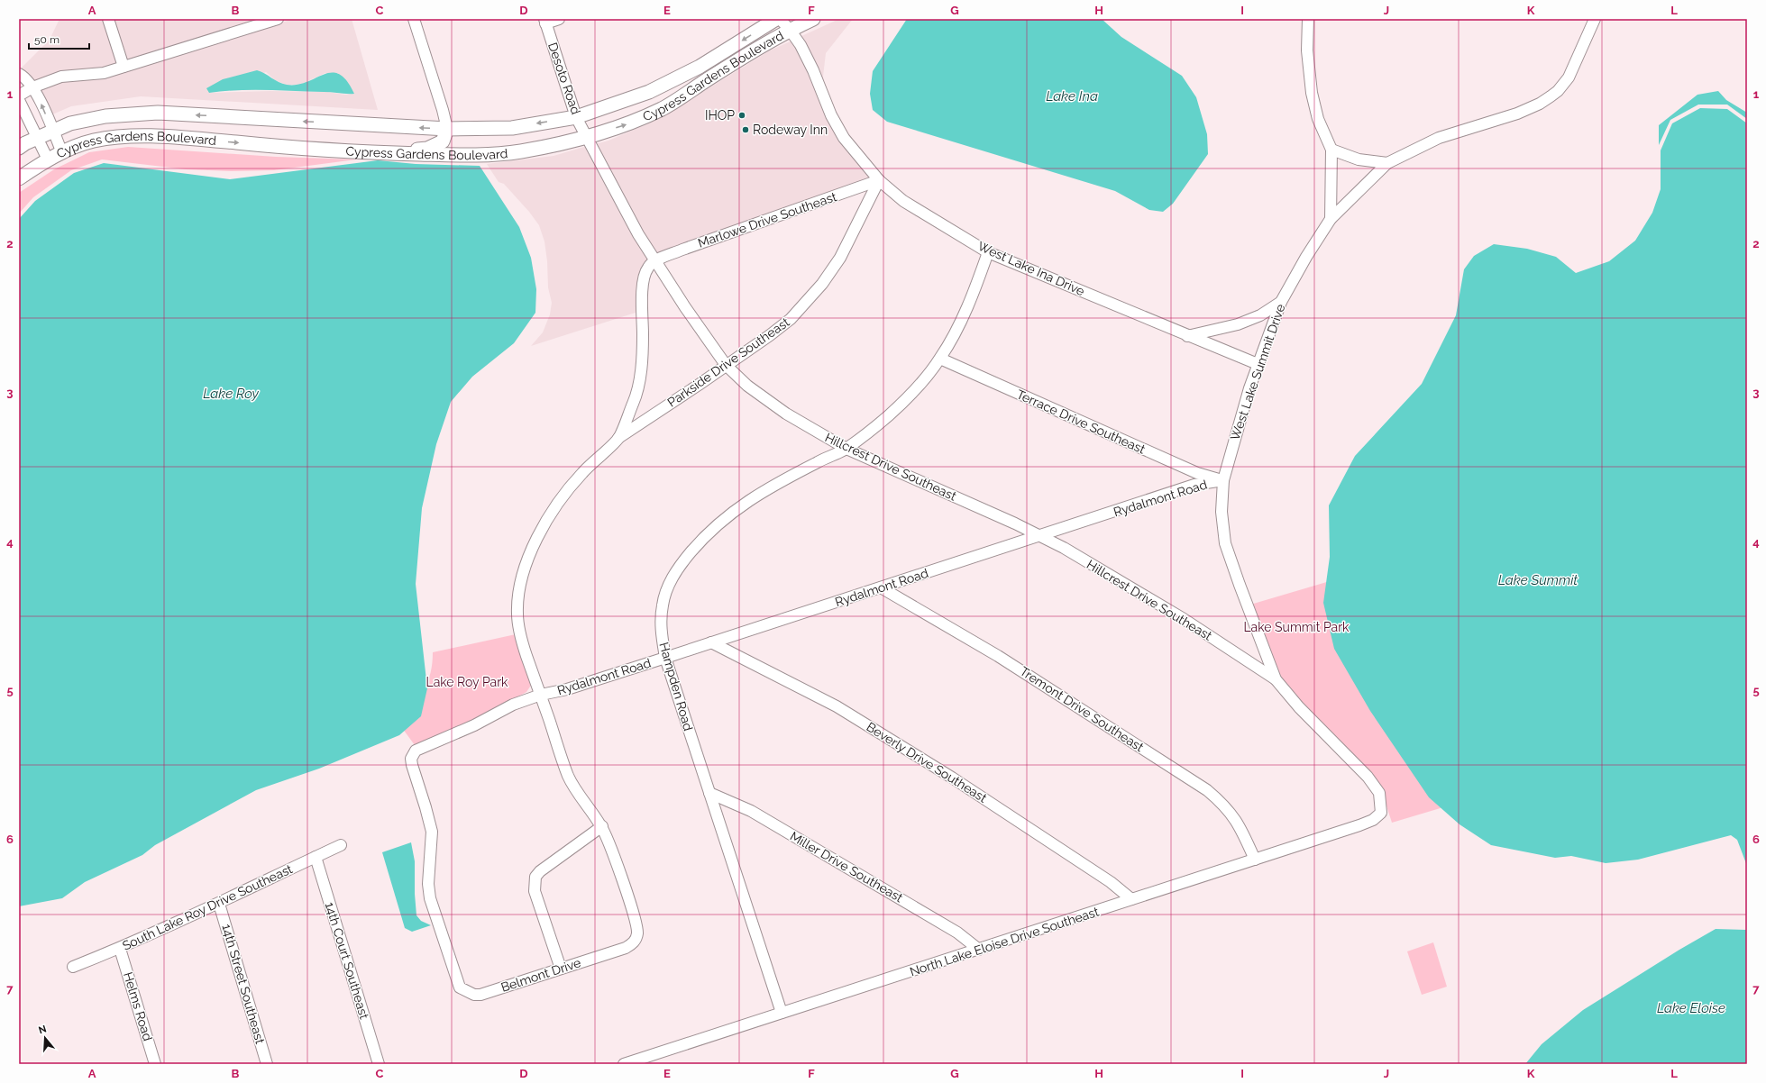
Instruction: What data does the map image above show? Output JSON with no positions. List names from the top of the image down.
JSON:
{
  "streets": {
    "main road": ["Cypress Gardens Boulevard"],
    "street": [
      "Desoto Road",
      "Marlowe Drive Southeast",
      "West Lake Ina Drive",
      "Parkside Drive Southeast",
      "West Lake Summit Drive",
      "Terrace Drive Southeast",
      "Hillcrest Drive Southeast",
      "Rydalmont Road",
      "Hampden Road",
      "Tremont Drive Southeast",
      "Beverly Drive Southeast",
      "Miller Drive Southeast",
      "South Lake Roy Drive Southeast",
      "North Lake Eloise Drive Southeast",
      "14th Court Southeast",
      "Belmont Drive",
      "14th Street Southeast",
      "Helms Road"
    ]
  },
  "crossings": [
    ["Cypress Gardens Boulevard", "Desoto Road"],
    ["Cypress Gardens Boulevard", "West Lake Ina Drive"],
    ["Cypress Gardens Boulevard", "Hillcrest Drive Southeast"],
    ["Desoto Road", "Hillcrest Drive Southeast"],
    ["Marlowe Drive Southeast", "West Lake Ina Drive"],
    ["Marlowe Drive Southeast", "Parkside Drive Southeast"],
    ["Marlowe Drive Southeast", "Hillcrest Drive Southeast"],
    ["West Lake Ina Drive", "Parkside Drive Southeast"],
    ["West Lake Ina Drive", "West Lake Summit Drive"],
    ["West Lake Ina Drive", "Hampden Road"],
    ["Parkside Drive Southeast", "Hillcrest Drive Southeast"],
    ["Parkside Drive Southeast", "Belmont Drive"],
    ["West Lake Summit Drive", "Terrace Drive Southeast"],
    ["West Lake Summit Drive", "Hillcrest Drive Southeast"],
    ["West Lake Summit Drive", "Rydalmont Road"],
    ["West Lake Summit Drive", "North Lake Eloise Drive Southeast"],
    ["Terrace Drive Southeast", "Rydalmont Road"],
    ["Terrace Drive Southeast", "Hampden Road"],
    ["Hillcrest Drive Southeast", "Rydalmont Road"],
    ["Hillcrest Drive Southeast", "Hampden Road"],
    ["Rydalmont Road", "Hampden Road"],
    ["Rydalmont Road", "Tremont Drive Southeast"],
    ["Rydalmont Road", "Beverly Drive Southeast"],
    ["Rydalmont Road", "Belmont Drive"],
    ["Hampden Road", "Miller Drive Southeast"],
    ["Hampden Road", "North Lake Eloise Drive Southeast"],
    ["Tremont Drive Southeast", "North Lake Eloise Drive Southeast"],
    ["Beverly Drive Southeast", "North Lake Eloise Drive Southeast"],
    ["Miller Drive Southeast", "North Lake Eloise Drive Southeast"],
    ["South Lake Roy Drive Southeast", "14th Court Southeast"],
    ["South Lake Roy Drive Southeast", "14th Street Southeast"],
    ["South Lake Roy Drive Southeast", "Helms Road"]
  ],
  "water": [
    "Lake Ina",
    "Lake Roy",
    "Lake Summit",
    "Lake Eloise"
  ],
  "parks": ["Lake Summit Park", "Lake Roy Park"],
  "places": ["IHOP", "Rodeway Inn"],
  "scale_bar": "50 m",
  "north": "top",
  "grid": {
    "columns": [
      "A",
      "B",
      "C",
      "D",
      "E",
      "F",
      "G",
      "H",
      "I",
      "J",
      "K",
      "L"
    ],
    "rows": [
      "1",
      "2",
      "3",
      "4",
      "5",
      "6",
      "7"
    ]
  }
}
